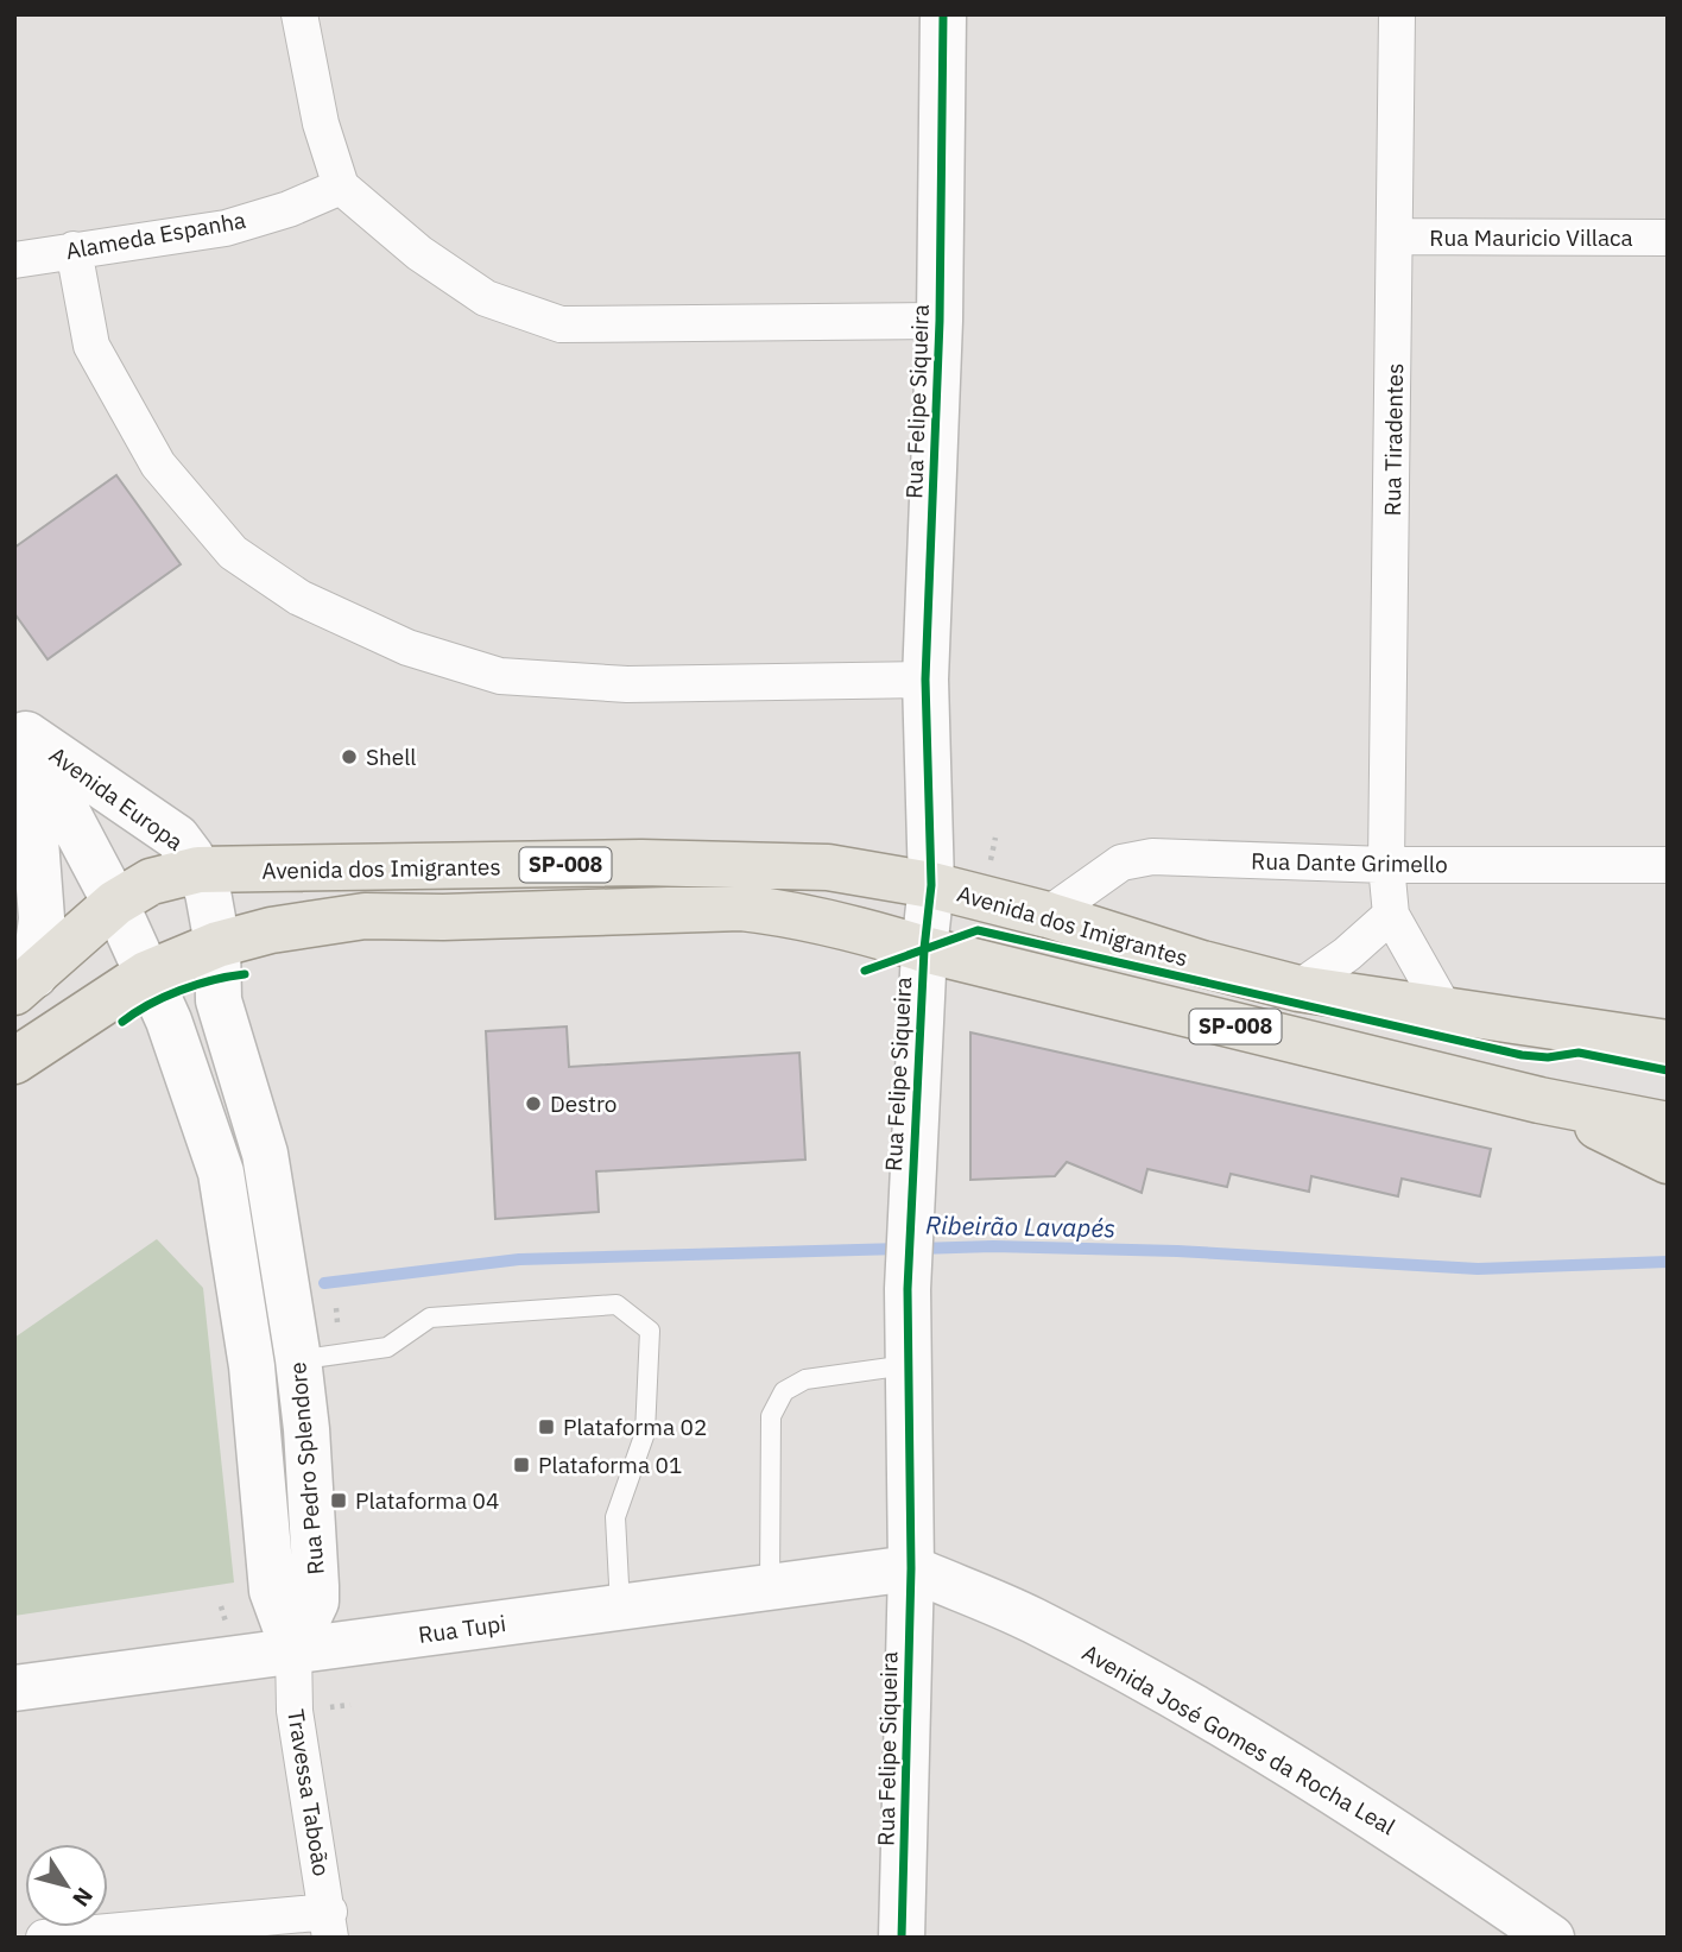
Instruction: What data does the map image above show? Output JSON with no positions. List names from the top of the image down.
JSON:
{
  "streets": {
    "main road": ["SP-008", "Avenida dos Imigrantes"],
    "street": [
      "Alameda Espanha",
      "Rua Mauricio Villaca",
      "Rua Felipe Siqueira",
      "Rua Tiradentes",
      "Avenida Europa",
      "Rua Dante Grimello",
      "Rua Pedro Splendore",
      "Rua Tupi",
      "Avenida José Gomes da Rocha Leal",
      "Travessa Taboão"
    ]
  },
  "crossings": [
    ["Rua Mauricio Villaca", "Rua Tiradentes"],
    ["Rua Felipe Siqueira", "Avenida dos Imigrantes"],
    ["Rua Felipe Siqueira", "Rua Tupi"],
    ["Rua Felipe Siqueira", "Avenida José Gomes da Rocha Leal"],
    ["Rua Tiradentes", "Rua Dante Grimello"],
    ["Avenida Europa", "Avenida dos Imigrantes"],
    ["Avenida Europa", "Rua Pedro Splendore"],
    ["Rua Dante Grimello", "Avenida dos Imigrantes"],
    ["SP-008", "Avenida dos Imigrantes"],
    ["Avenida dos Imigrantes", "Rua Pedro Splendore"],
    ["Rua Pedro Splendore", "Rua Tupi"],
    ["Rua Pedro Splendore", "Travessa Taboão"],
    ["Rua Tupi", "Avenida José Gomes da Rocha Leal"],
    ["Rua Tupi", "Travessa Taboão"]
  ],
  "water": ["Ribeirão Lavapés"],
  "places": {
    "other": ["Shell", "Destro"],
    "transit": ["Plataforma 02", "Plataforma 01", "Plataforma 04"]
  },
  "north": "bottom right"
}
